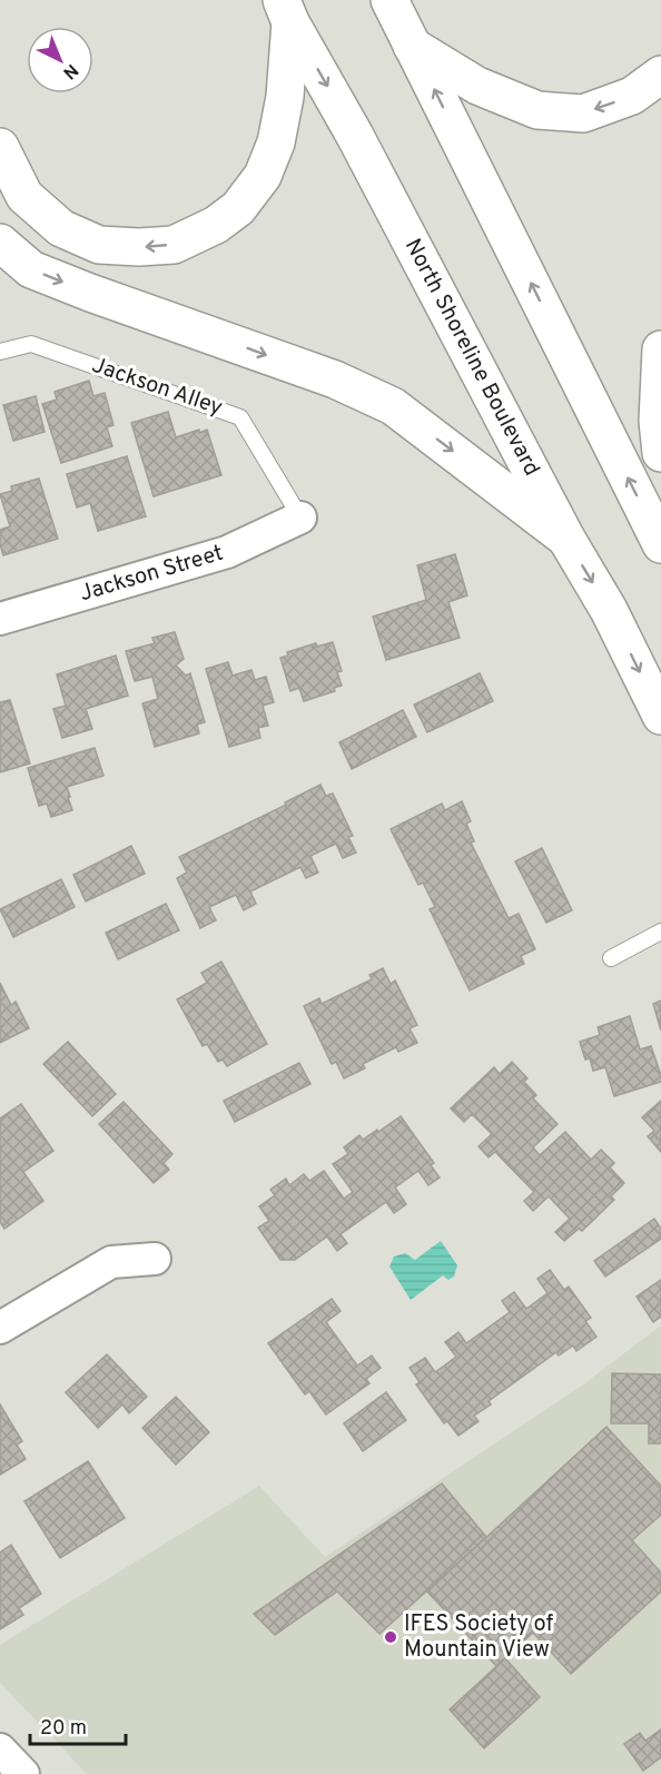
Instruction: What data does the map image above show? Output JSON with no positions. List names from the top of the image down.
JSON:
{
  "streets": {
    "main road": ["North Shoreline Boulevard"],
    "street": ["Jackson Street"],
    "lane": ["Jackson Alley"]
  },
  "crossings": [
    ["Jackson Alley", "Jackson Street"]
  ],
  "places": ["IFES Society of Mountain View"],
  "scale_bar": "20 m",
  "north": "bottom right"
}
